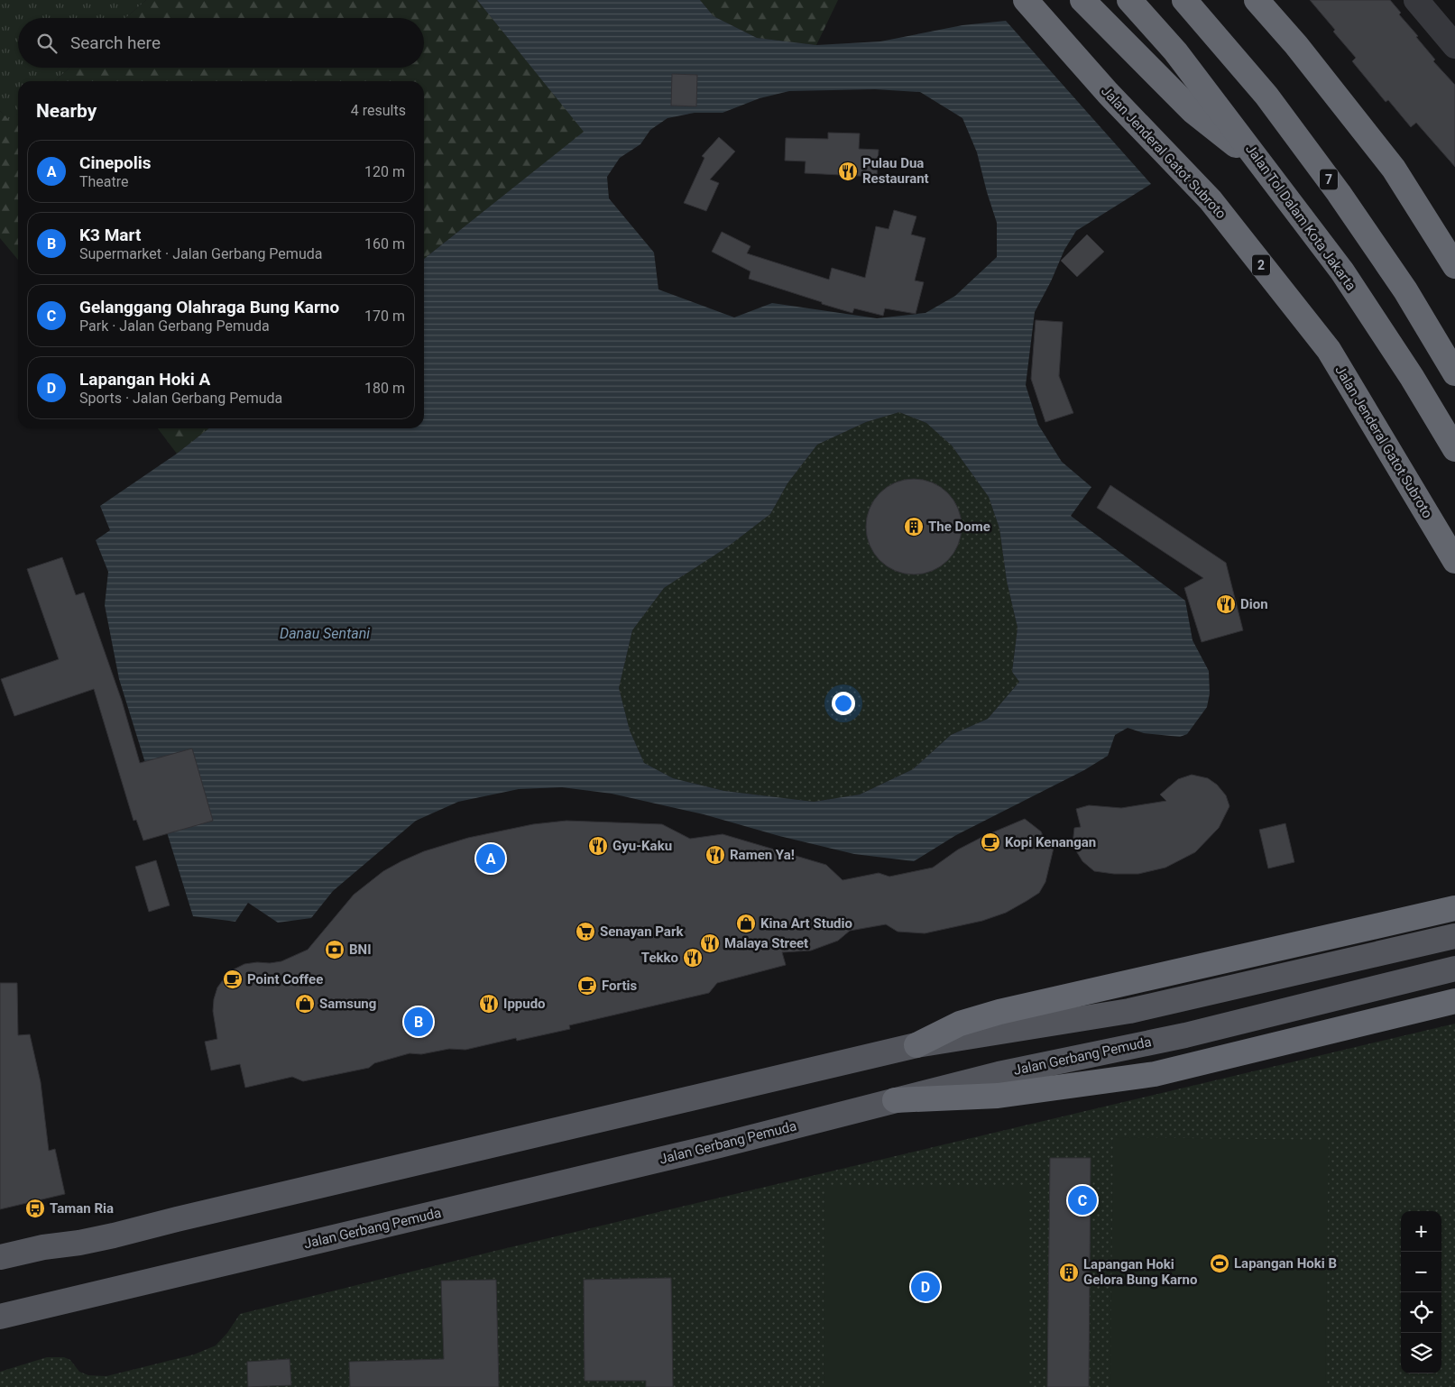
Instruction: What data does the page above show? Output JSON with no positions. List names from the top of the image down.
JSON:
{
  "streets": {
    "highway": [
      "Jalan Jenderal Gatot Subroto",
      "7",
      "Jalan Tol Dalam Kota Jakarta",
      "2"
    ],
    "main road": ["Jalan Gerbang Pemuda"]
  },
  "water": ["Danau Sentani"],
  "places": {
    "restaurant": [
      "Pulau Dua Restaurant",
      "Dion",
      "Gyu-Kaku",
      "Ramen Ya!",
      "Malaya Street",
      "Tekko",
      "Ippudo"
    ],
    "building": ["The Dome", "Lapangan Hoki Gelora Bung Karno"],
    "cafe": ["Kopi Kenangan", "Point Coffee", "Fortis"],
    "shop": ["Kina Art Studio", "Samsung"],
    "supermarket": ["Senayan Park"],
    "bank": ["BNI"],
    "bus stop": ["Taman Ria"],
    "sports": ["Lapangan Hoki B"]
  },
  "page": {
    "search": "Search here",
    "heading": ["Nearby", "4 results"],
    "list": [
      {
        "mark": "A",
        "name": "Cinepolis",
        "note": "Theatre",
        "value": "120 m"
      },
      {
        "mark": "B",
        "name": "K3 Mart",
        "note": "Supermarket · Jalan Gerbang Pemuda",
        "value": "160 m"
      },
      {
        "mark": "C",
        "name": "Gelanggang Olahraga Bung Karno",
        "note": "Park · Jalan Gerbang Pemuda",
        "value": "170 m"
      },
      {
        "mark": "D",
        "name": "Lapangan Hoki A",
        "note": "Sports · Jalan Gerbang Pemuda",
        "value": "180 m"
      }
    ],
    "pins": [
      "A",
      "B",
      "C",
      "D"
    ],
    "map_buttons": ["+", "−"]
  }
}
